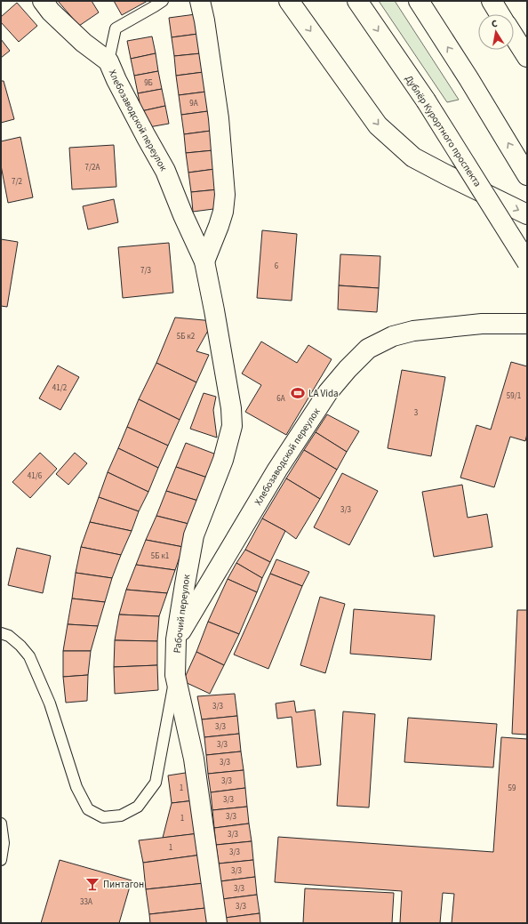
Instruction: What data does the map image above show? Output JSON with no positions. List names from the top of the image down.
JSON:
{
  "streets": {
    "street": ["Хлебозаводской переулок", "Дублёр Курортного проспекта", "Рабочий переулок"]
  },
  "crossings": [
    ["Хлебозаводской переулок", "Рабочий переулок"]
  ],
  "places": {
    "sports": ["LA Vida"],
    "bar": ["Пинтагон"]
  },
  "house_numbers": [
    "9Б",
    "9А",
    "7/2А",
    "7/2",
    "6",
    "7/3",
    "5Б к2",
    "41/2",
    "59/1",
    "6А",
    "3",
    "41/6",
    "3/3",
    "5Б к1",
    "3/3",
    "3/3",
    "3/3",
    "3/3",
    "3/3",
    "1",
    "59",
    "3/3",
    "3/3",
    "1",
    "3/3",
    "1",
    "3/3",
    "3/3",
    "3/3",
    "33А",
    "3/3"
  ],
  "north": "top"
}
